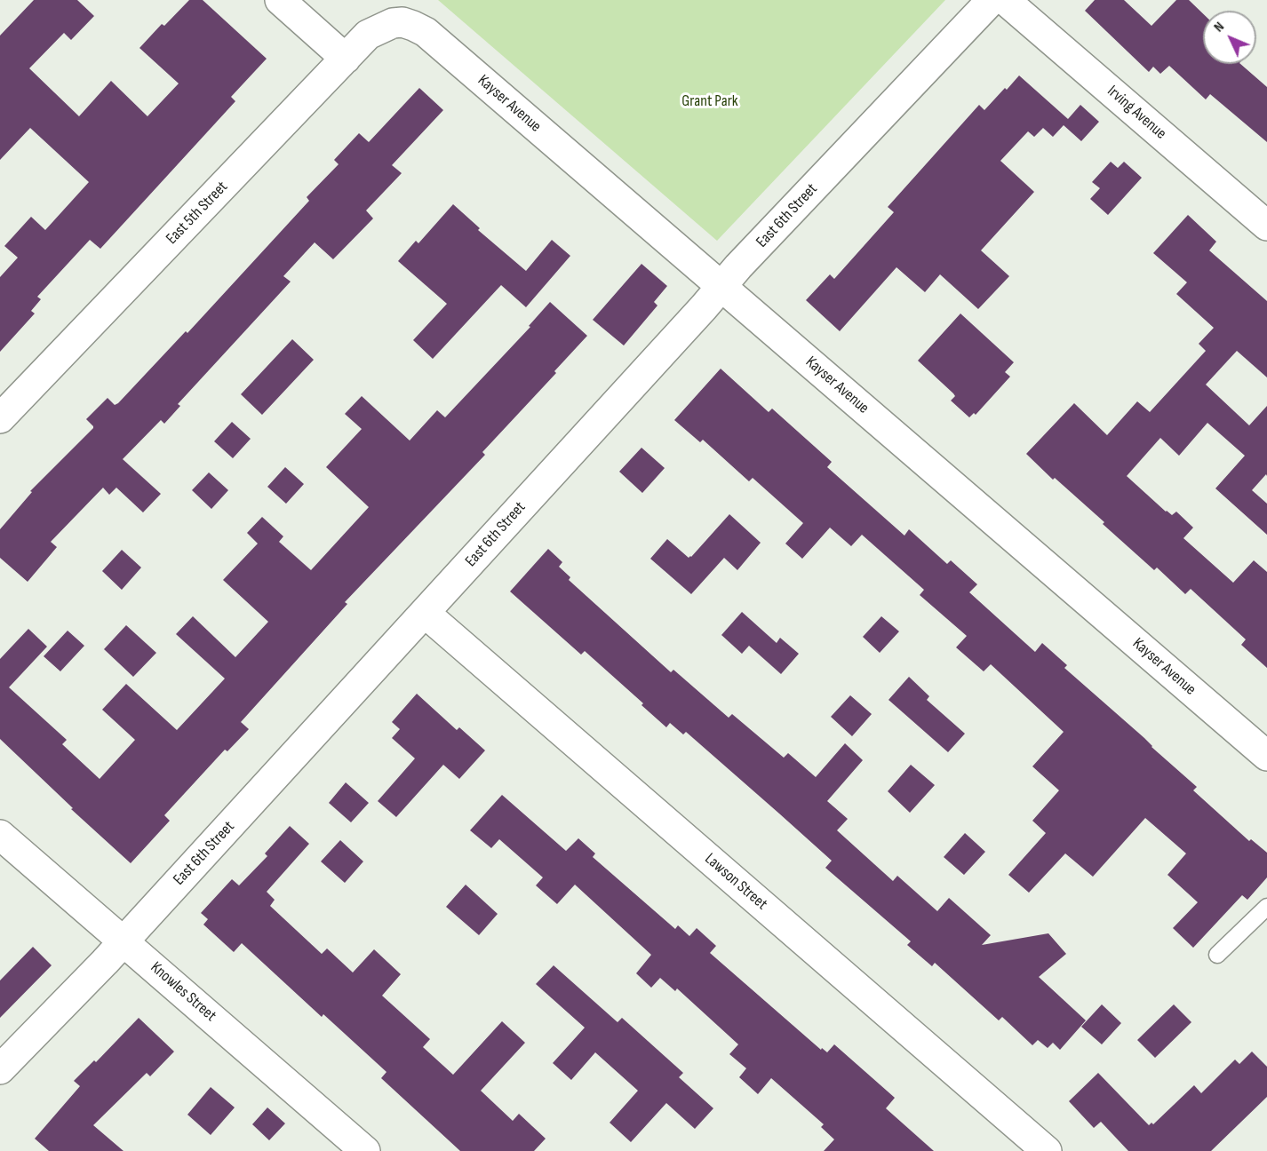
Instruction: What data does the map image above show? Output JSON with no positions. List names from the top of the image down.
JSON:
{
  "streets": {
    "street": [
      "Kayser Avenue",
      "Irving Avenue",
      "East 5th Street",
      "East 6th Street",
      "Lawson Street",
      "Knowles Street"
    ]
  },
  "crossings": [
    ["Kayser Avenue", "East 5th Street"],
    ["Kayser Avenue", "East 6th Street"],
    ["East 6th Street", "Lawson Street"],
    ["East 6th Street", "Knowles Street"]
  ],
  "parks": ["Grant Park"],
  "north": "top left"
}
